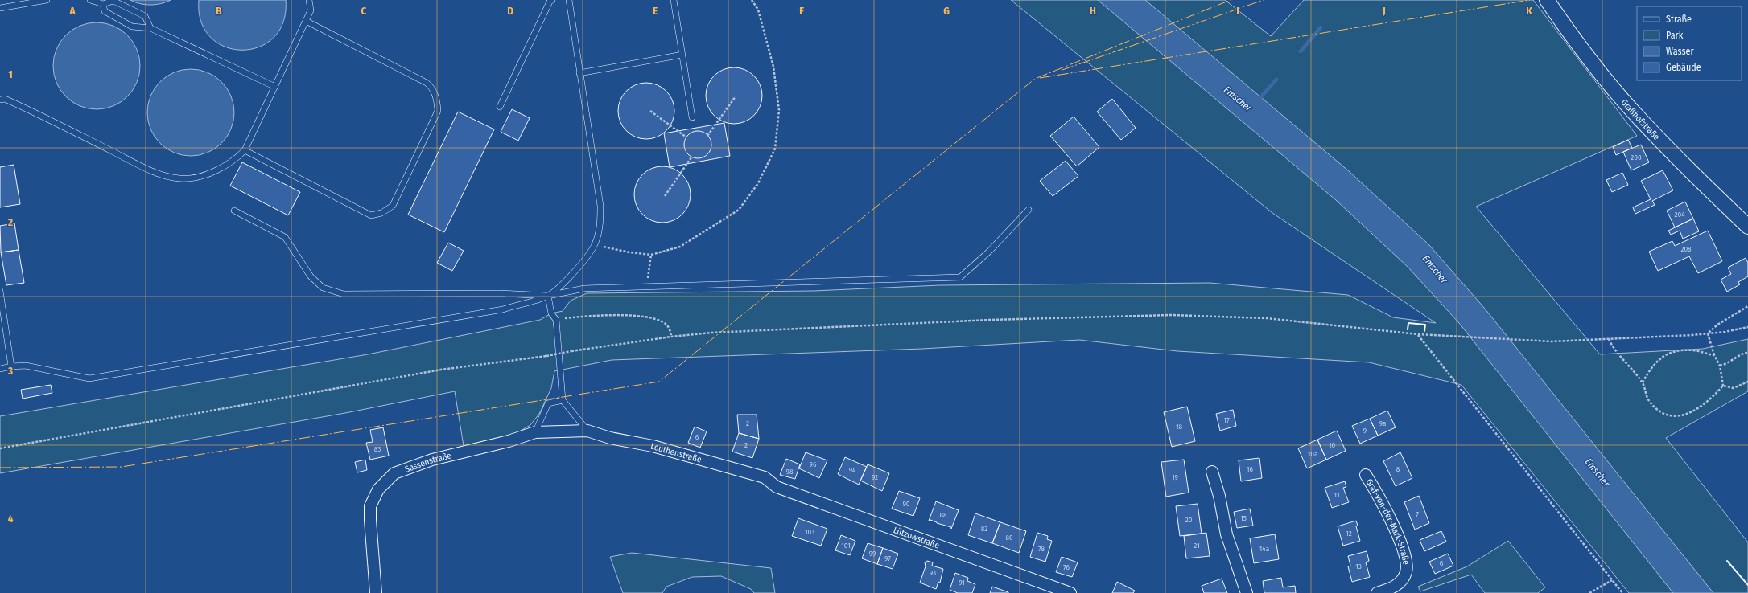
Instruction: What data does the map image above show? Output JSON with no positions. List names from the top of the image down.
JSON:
{
  "streets": {
    "street": [
      "Graßhofstraße",
      "Leuthenstraße",
      "Sassenstraße",
      "Graf-von-der-Mark-Straße",
      "Lützowstraße"
    ]
  },
  "crossings": [
    ["Leuthenstraße", "Sassenstraße"],
    ["Leuthenstraße", "Lützowstraße"]
  ],
  "water": ["Emscher"],
  "house_numbers": [
    "200",
    "204",
    "208",
    "17",
    "2",
    "9a",
    "18",
    "9",
    "6",
    "2",
    "10",
    "83",
    "10a",
    "96",
    "16",
    "8",
    "94",
    "98",
    "92",
    "19",
    "11",
    "90",
    "7",
    "88",
    "15",
    "20",
    "82",
    "103",
    "12",
    "80",
    "101",
    "21",
    "78",
    "14a",
    "99",
    "97",
    "6",
    "13",
    "76",
    "93",
    "91"
  ],
  "legend": [
    "Straße",
    "Park",
    "Wasser",
    "Gebäude"
  ],
  "grid": {
    "columns": [
      "A",
      "B",
      "C",
      "D",
      "E",
      "F",
      "G",
      "H",
      "I",
      "J",
      "K"
    ],
    "rows": [
      "1",
      "2",
      "3",
      "4"
    ]
  }
}
